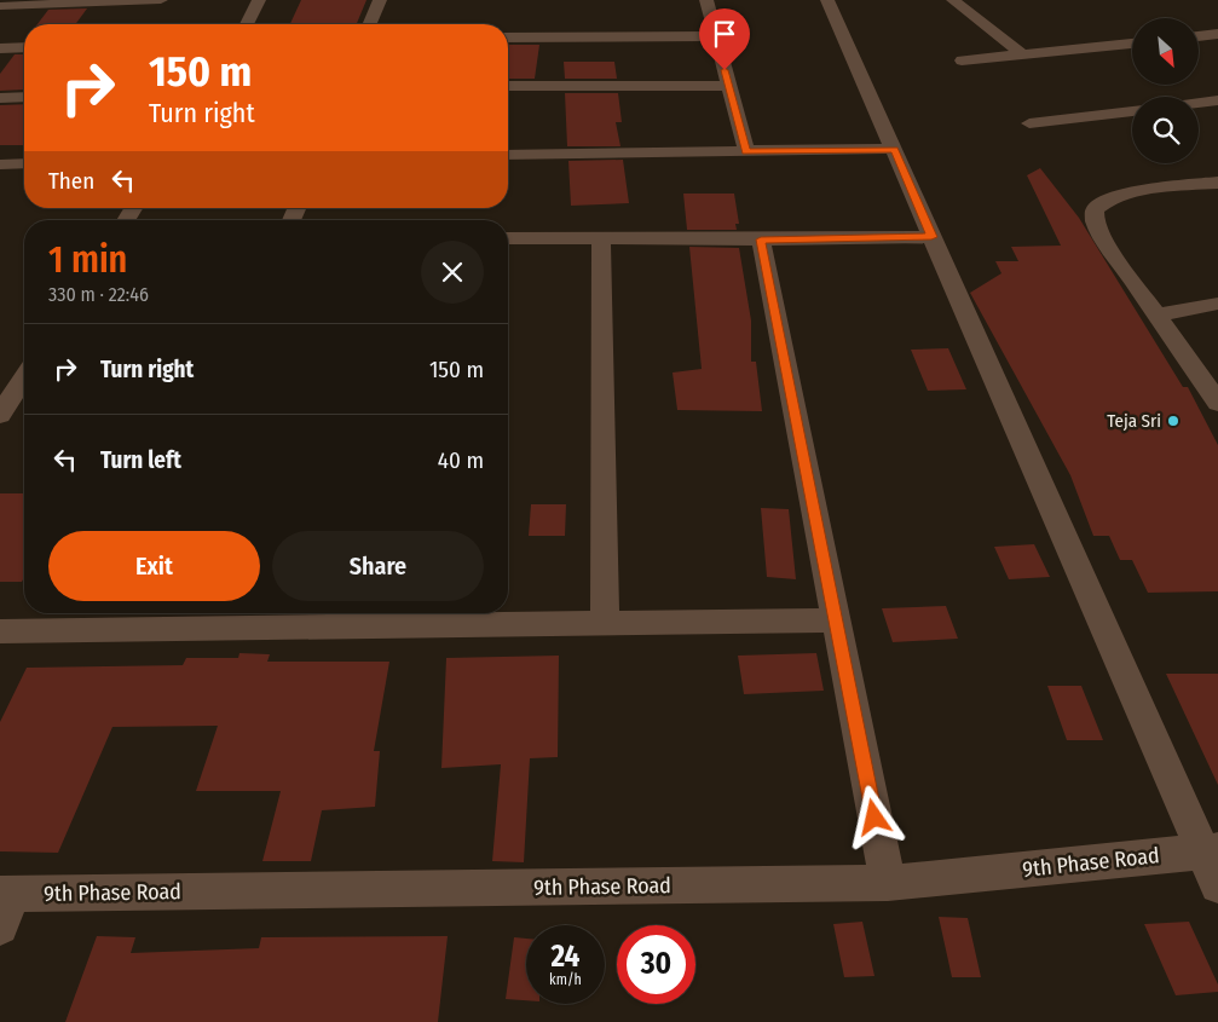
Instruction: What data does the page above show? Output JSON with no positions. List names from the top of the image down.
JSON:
{
  "streets": {
    "street": ["9th Phase Road"]
  },
  "places": ["Teja Sri"],
  "north": "bottom right",
  "page": {
    "turn": ["150 m", "Turn right"],
    "then": "Then",
    "heading": ["1 min", "330 m · 22:46"],
    "list": [
      {
        "name": "Turn right",
        "value": "150 m"
      },
      {
        "name": "Turn left",
        "value": "40 m"
      }
    ],
    "buttons": ["Exit", "Share"],
    "speed": "24 km/h",
    "limit": "30"
  }
}
